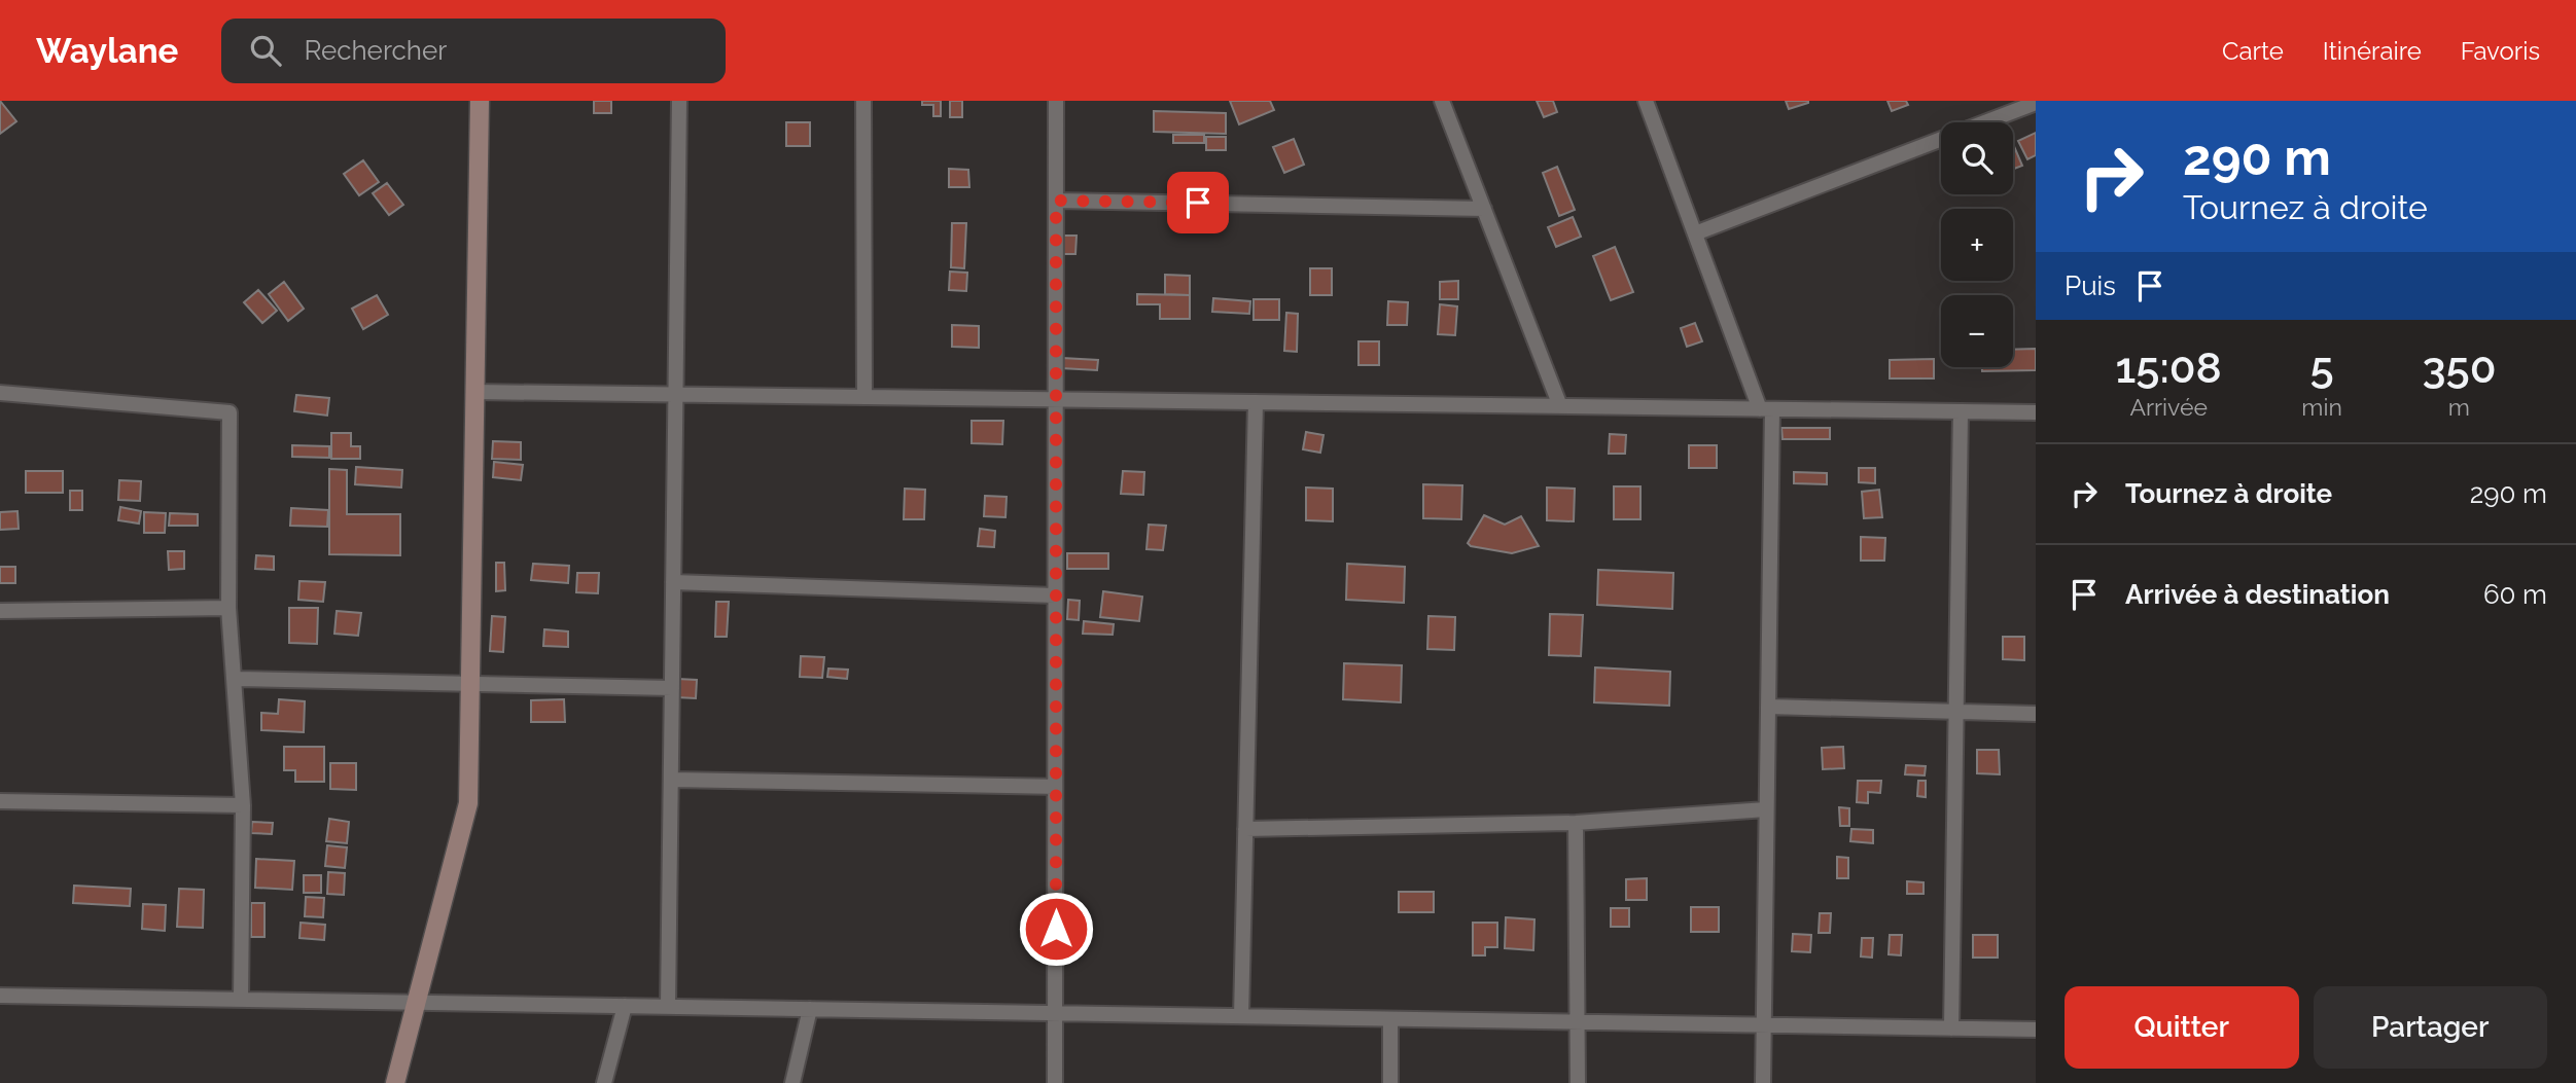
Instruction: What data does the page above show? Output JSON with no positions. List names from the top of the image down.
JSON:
{
  "page": {
    "header": "Waylane",
    "search": "Rechercher",
    "nav": ["Carte", "Itinéraire", "Favoris"],
    "turn": ["290 m", "Tournez à droite"],
    "map_buttons": ["+", "−"],
    "then": "Puis",
    "eta": [
      "15:08",
      "Arrivée",
      "5",
      "min",
      "350",
      "m"
    ],
    "list": [
      {
        "name": "Tournez à droite",
        "value": "290 m"
      },
      {
        "name": "Arrivée à destination",
        "value": "60 m"
      }
    ],
    "buttons": ["Quitter", "Partager"]
  }
}
